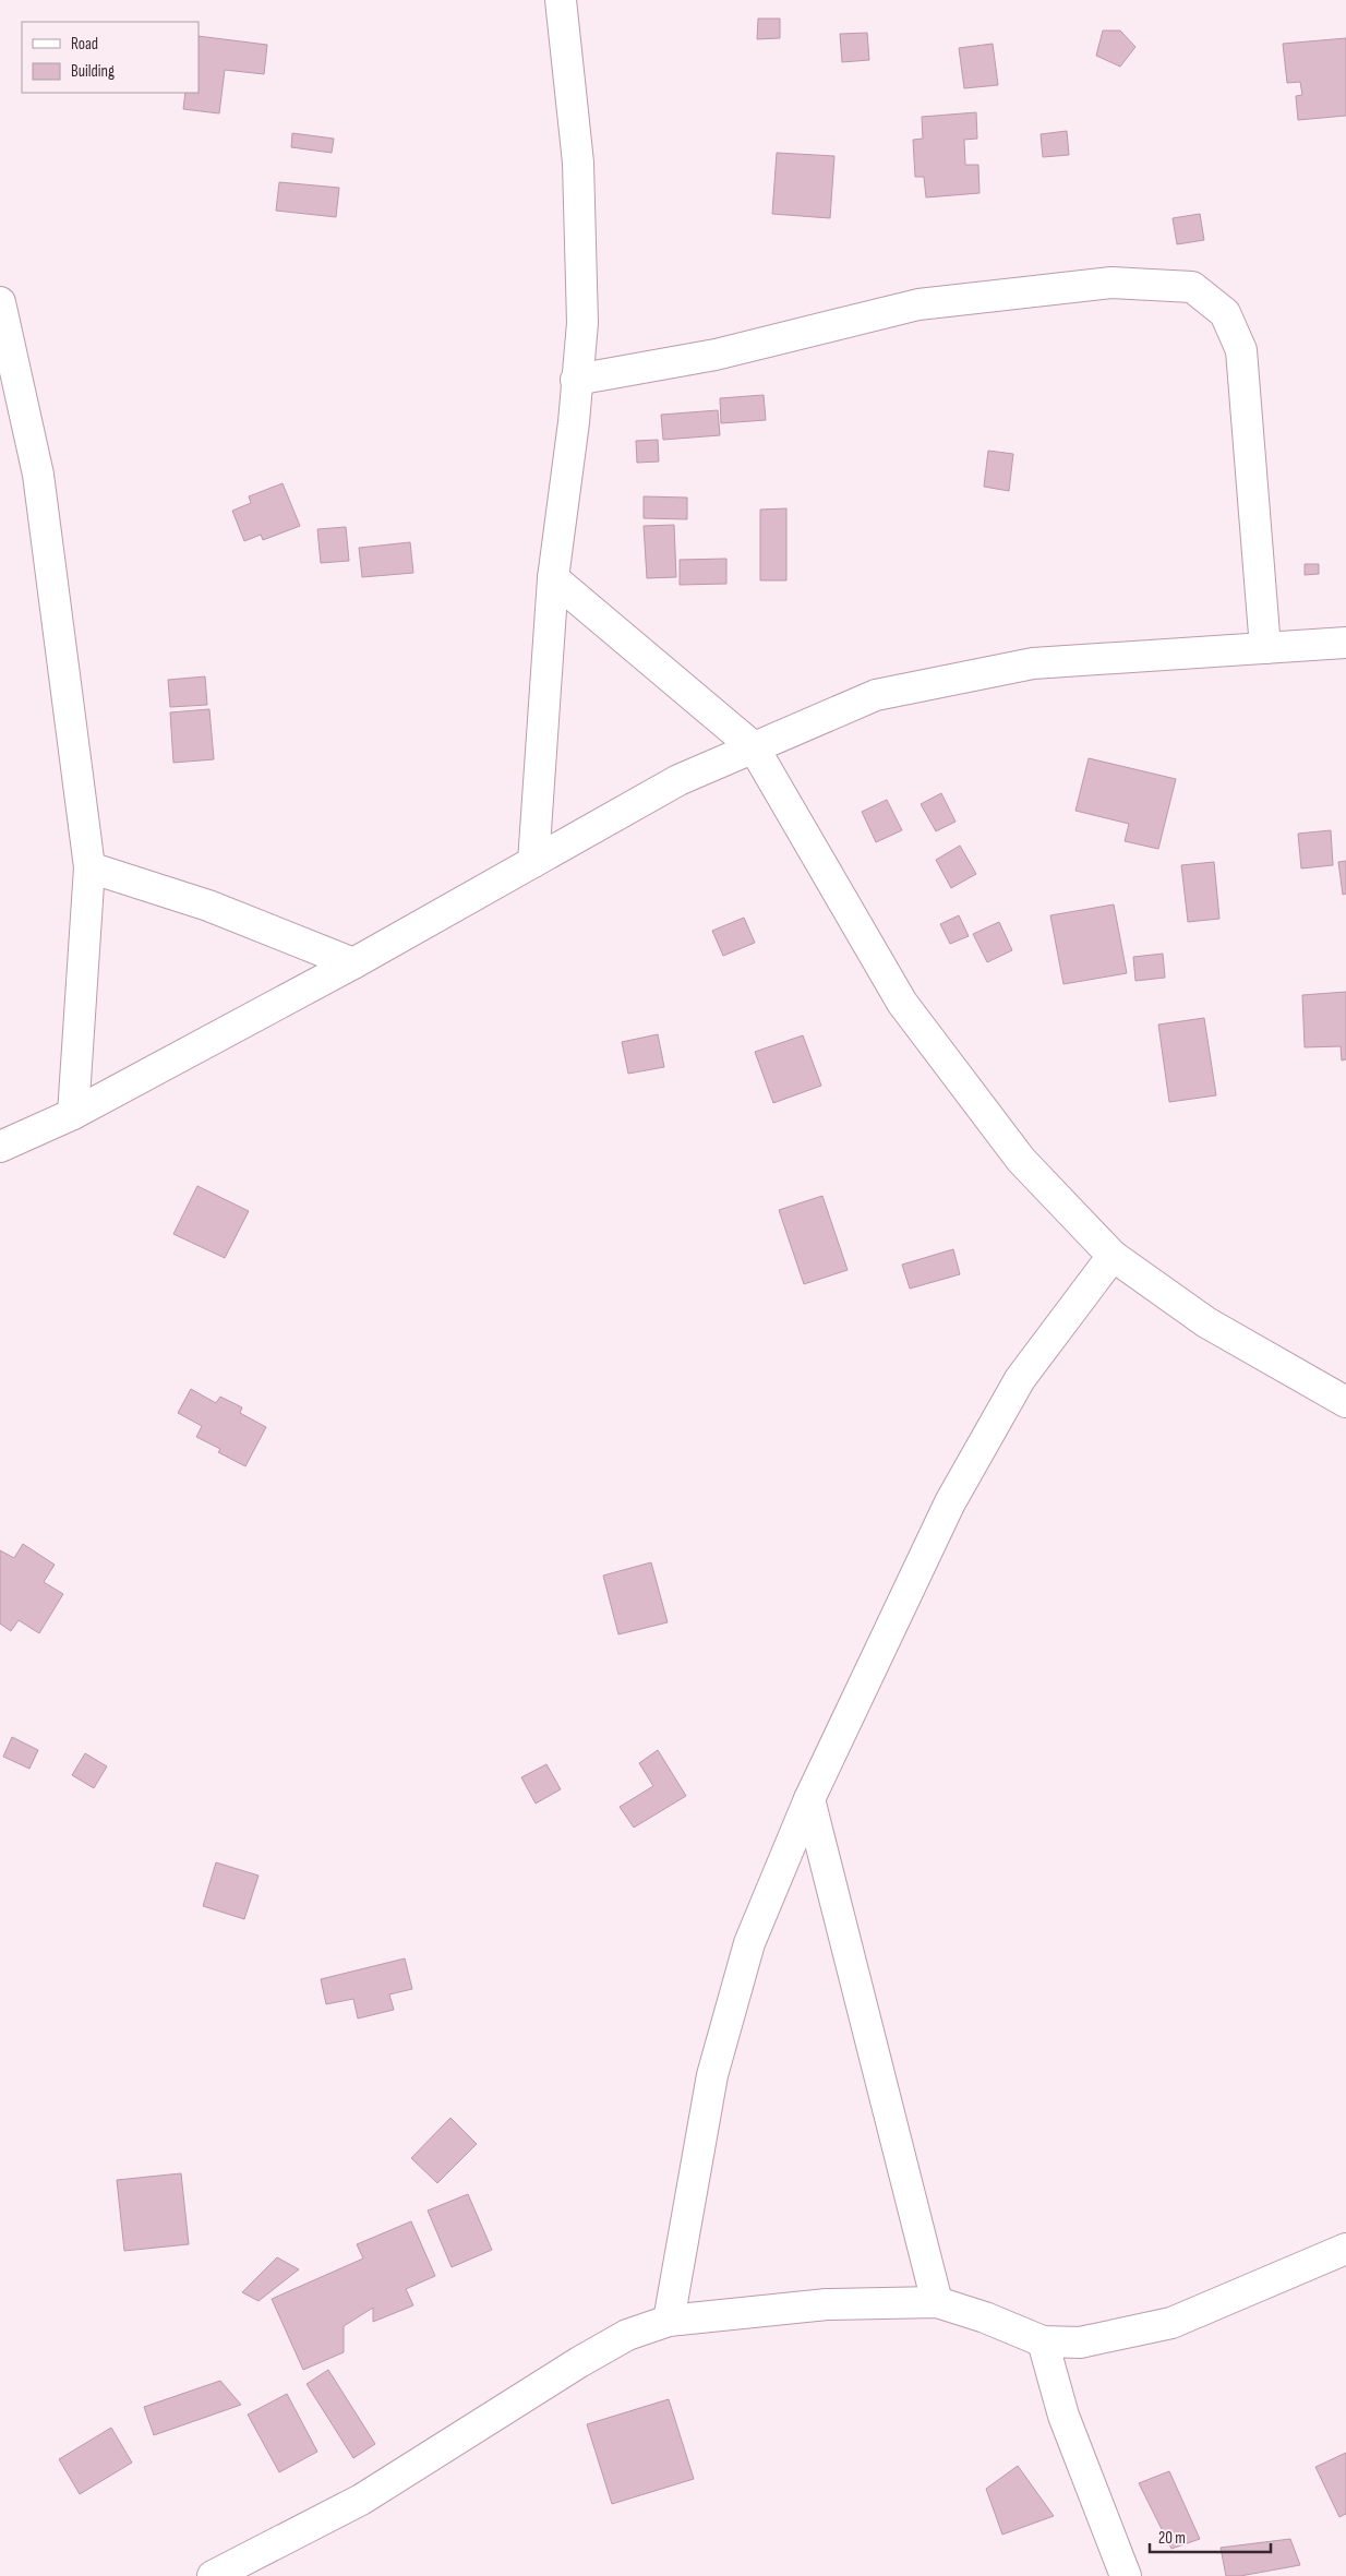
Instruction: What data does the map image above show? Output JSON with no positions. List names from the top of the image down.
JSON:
{
  "legend": ["Road", "Building"],
  "scale_bar": "20 m"
}
